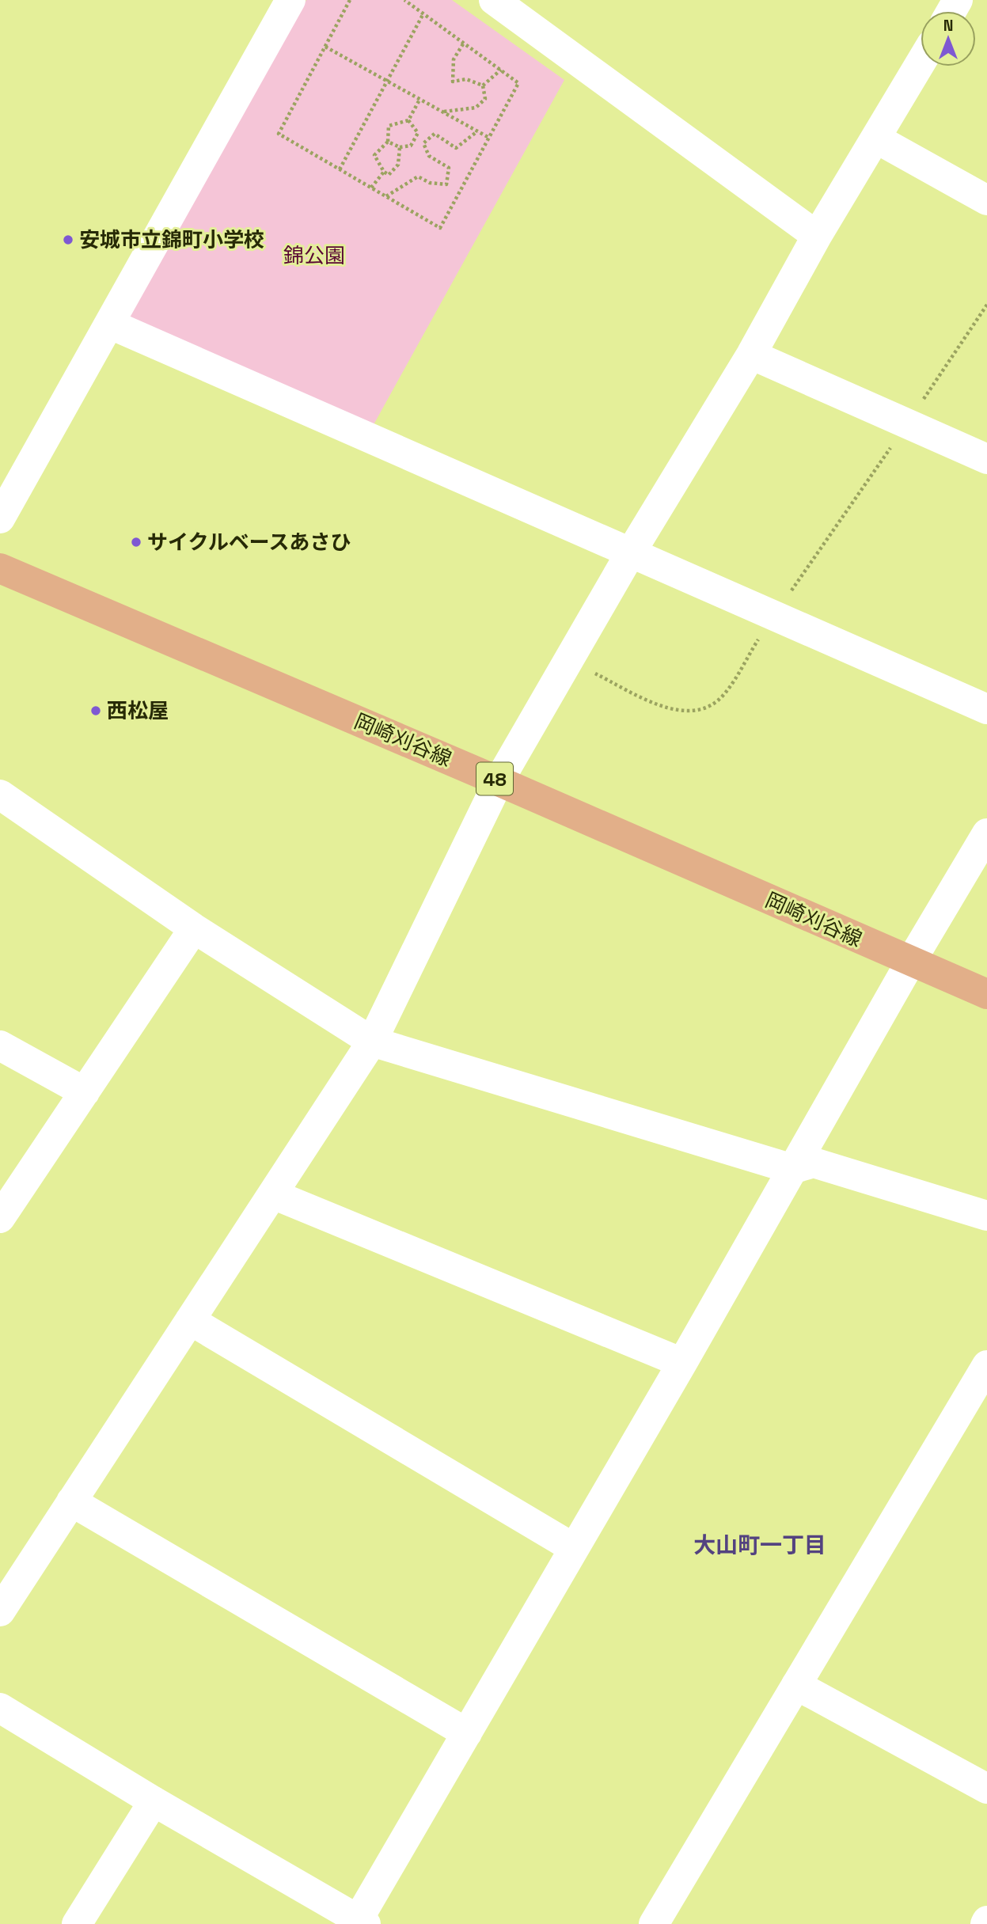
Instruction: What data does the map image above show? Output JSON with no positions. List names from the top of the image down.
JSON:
{
  "streets": {
    "main road": ["岡崎刈谷線", "48"]
  },
  "districts": ["大山町一丁目"],
  "parks": ["錦公園"],
  "places": ["安城市立錦町小学校", "サイクルベースあさひ", "西松屋"],
  "north": "top"
}
